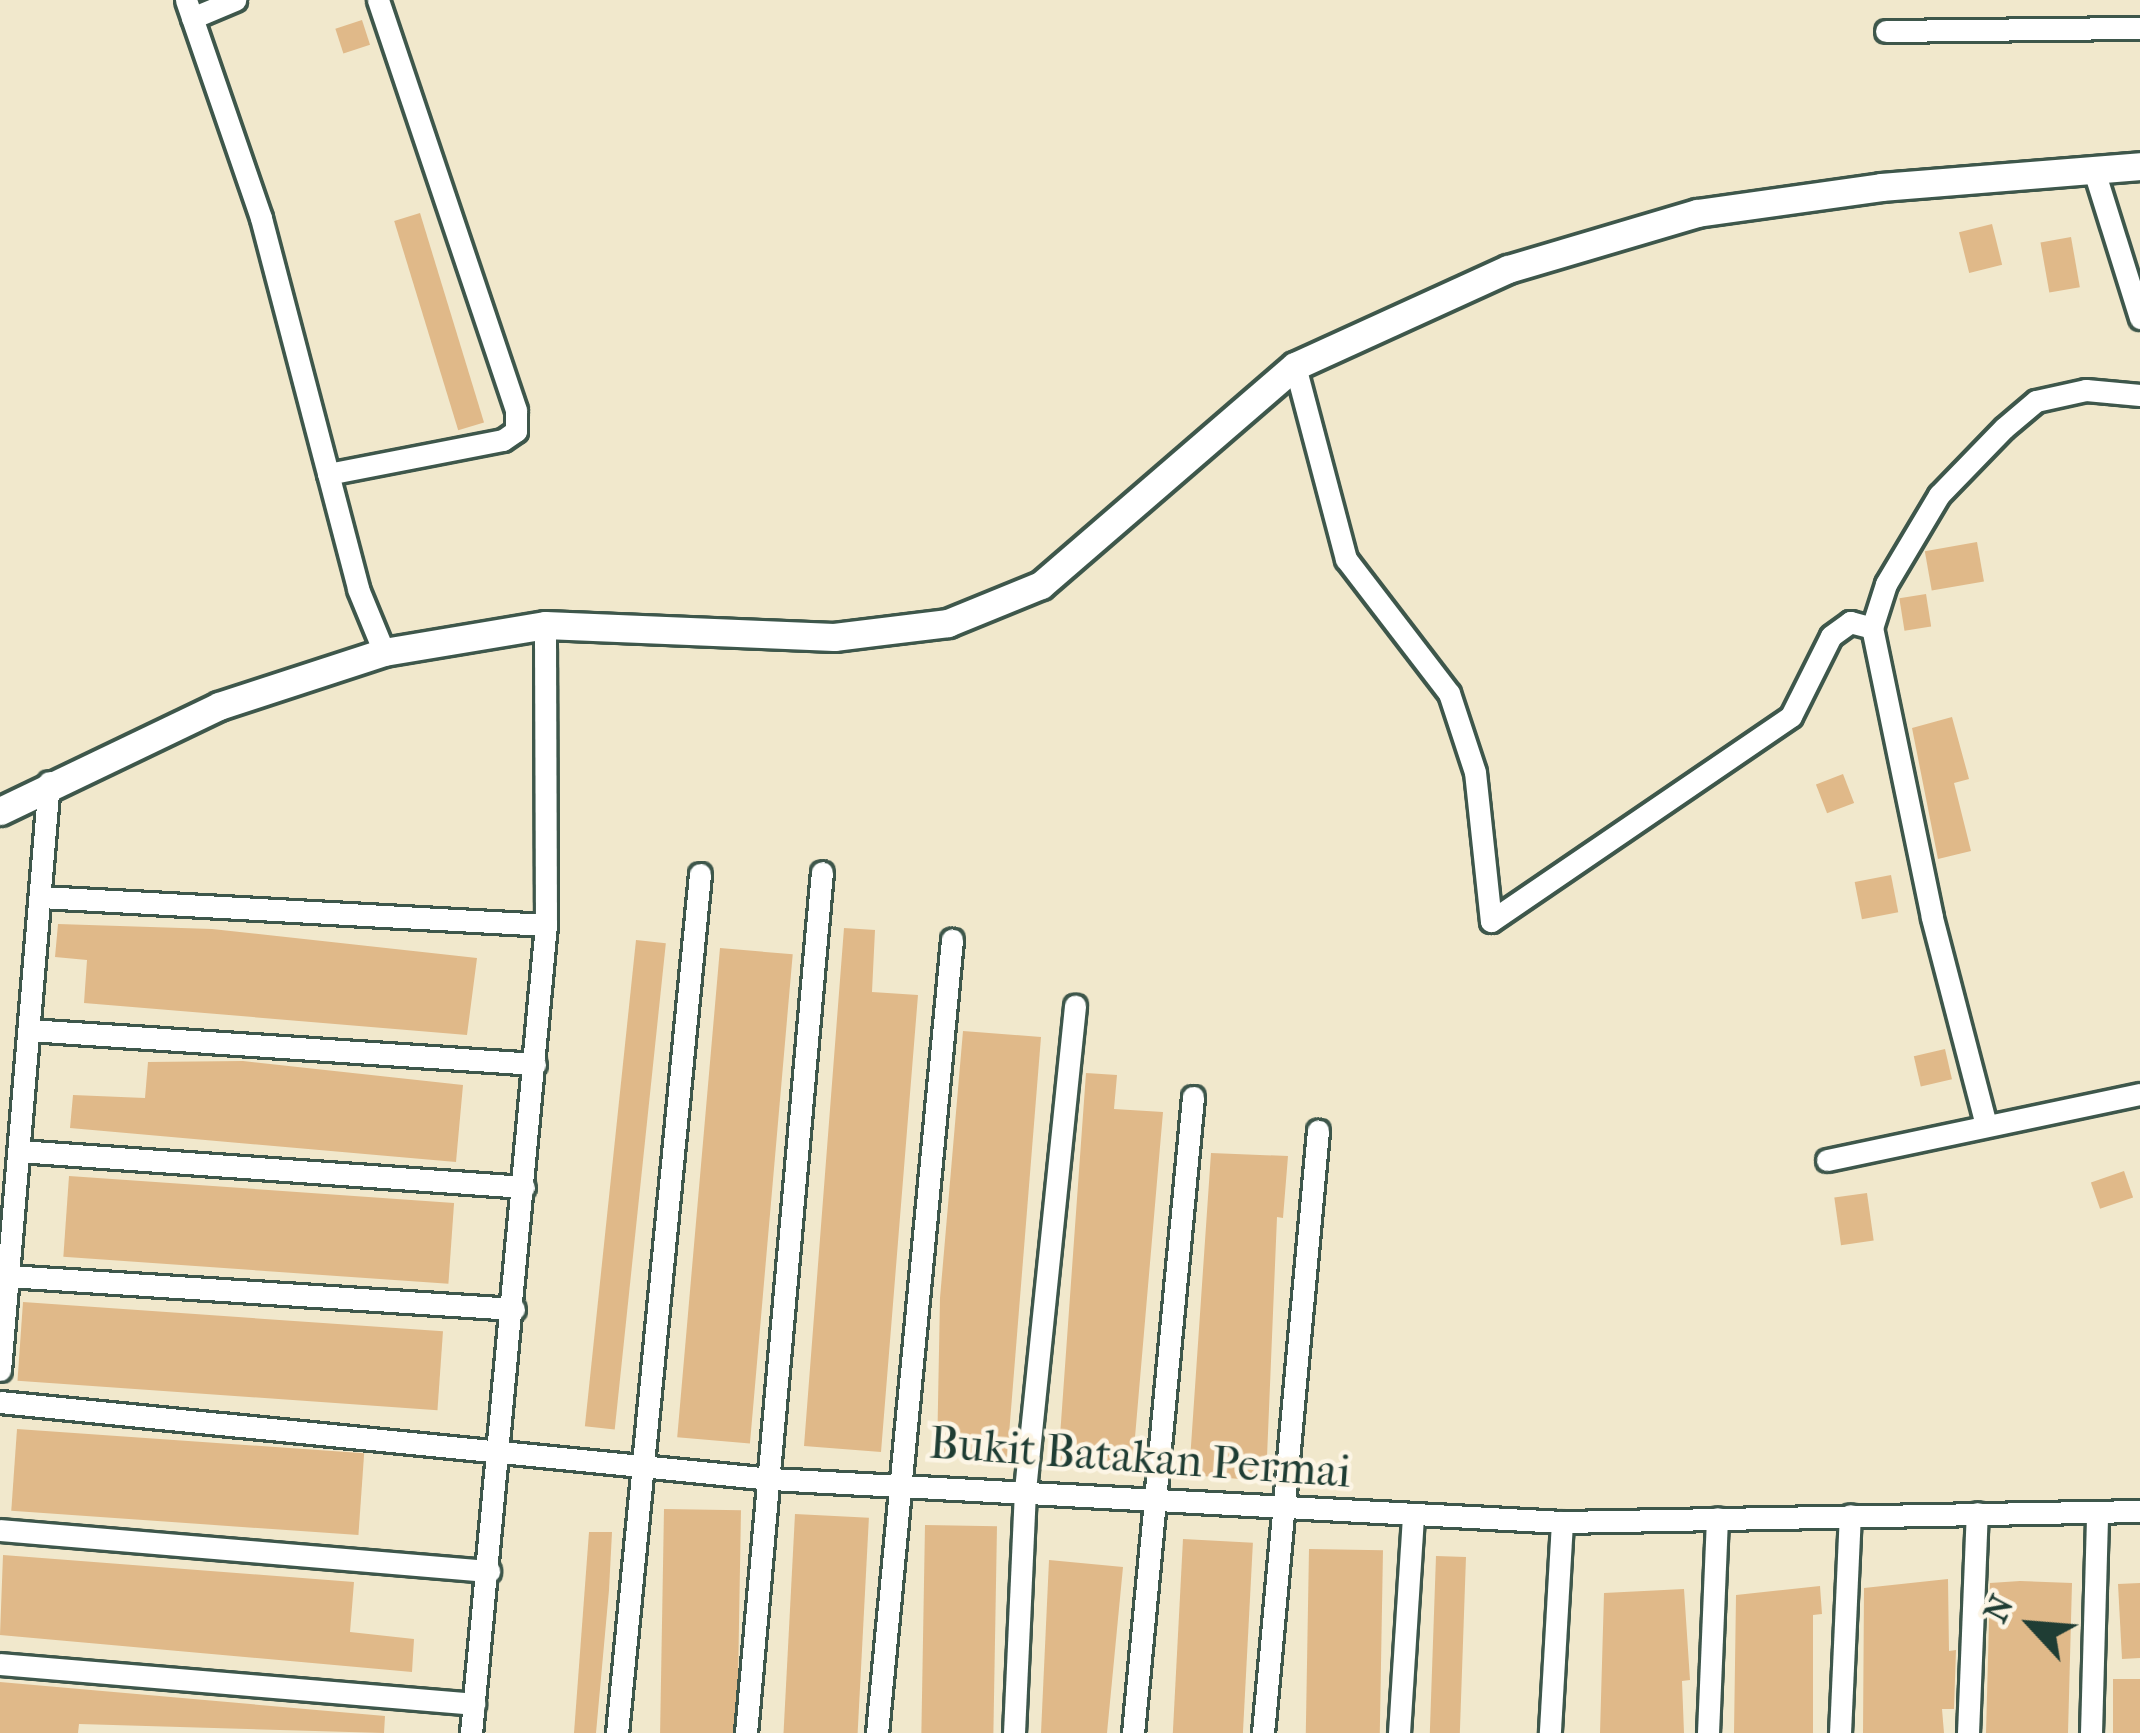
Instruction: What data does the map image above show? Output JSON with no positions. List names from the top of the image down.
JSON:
{
  "streets": {
    "street": ["Bukit Batakan Permai"]
  },
  "north": "top left"
}
